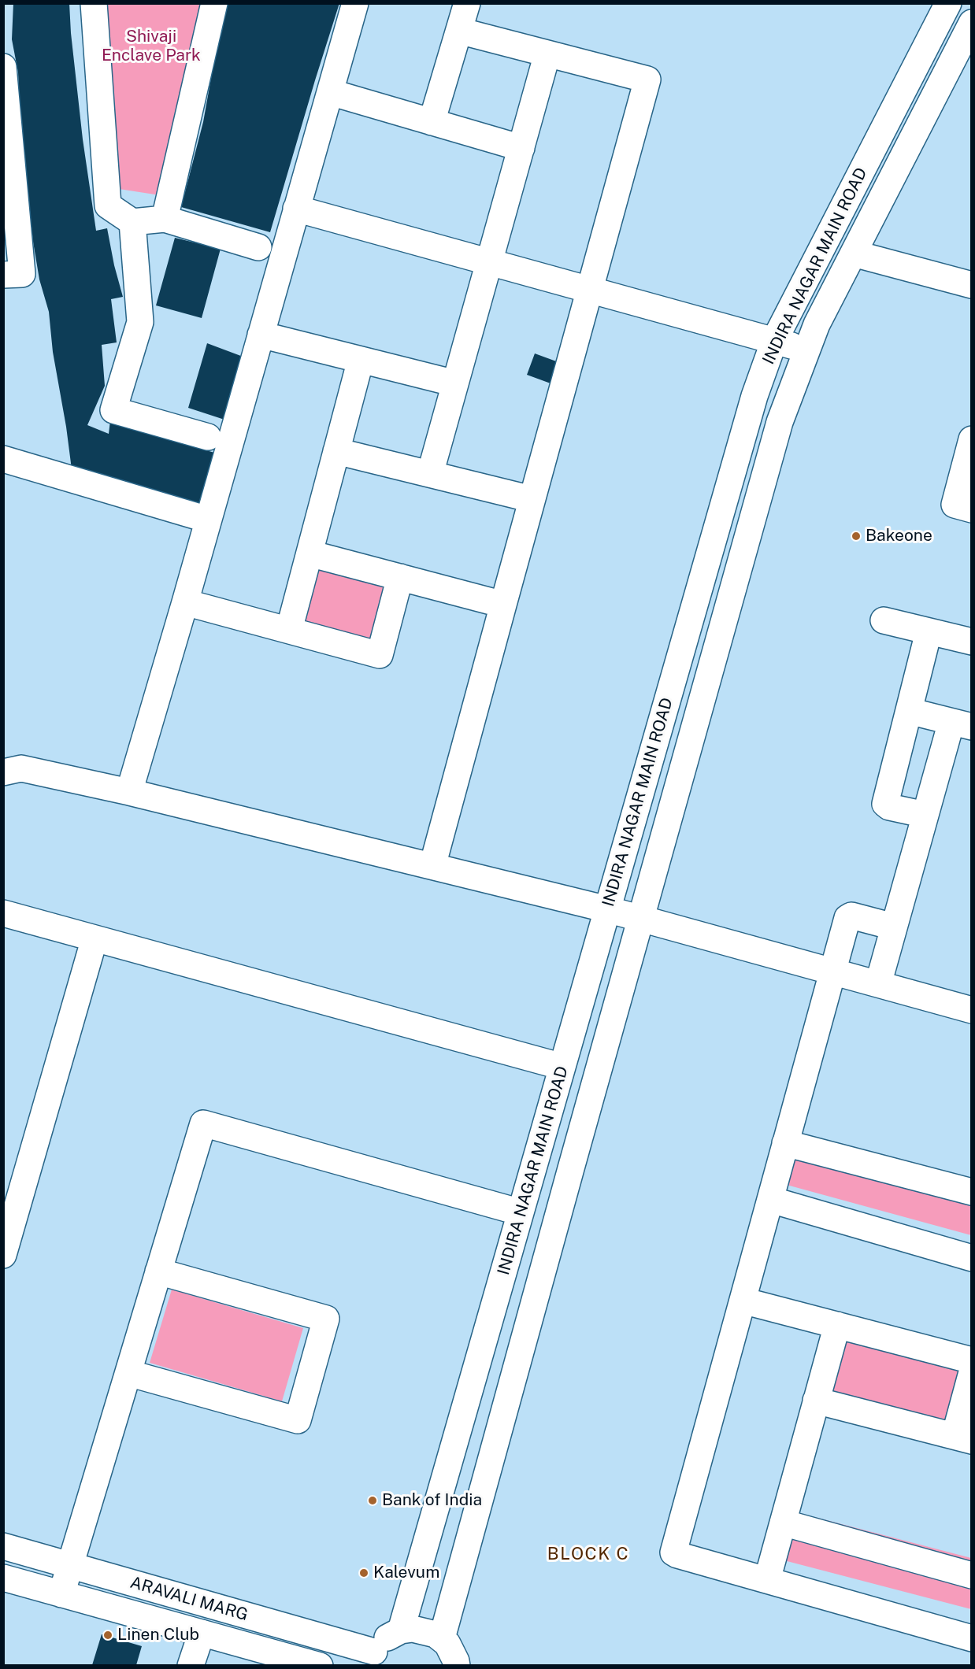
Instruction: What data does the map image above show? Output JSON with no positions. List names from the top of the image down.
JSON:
{
  "streets": {
    "street": ["INDIRA NAGAR MAIN ROAD", "ARAVALI MARG"]
  },
  "districts": ["BLOCK C"],
  "parks": ["Shivaji Enclave Park"],
  "places": [
    "Bakeone",
    "Bank of India",
    "Kalevum",
    "Linen Club"
  ]
}
